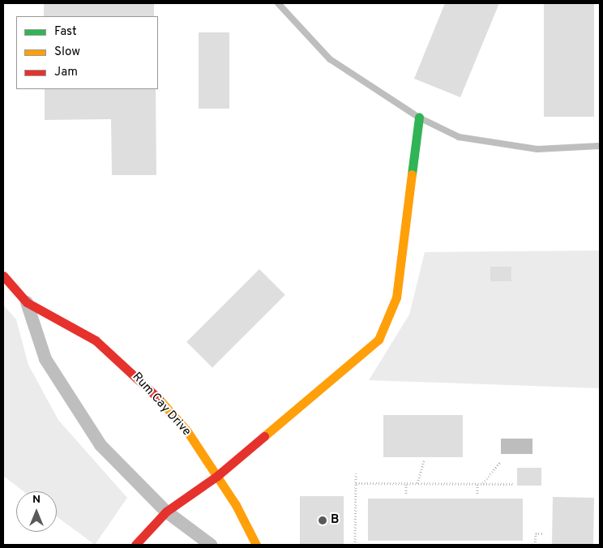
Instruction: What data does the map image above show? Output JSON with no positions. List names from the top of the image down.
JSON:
{
  "streets": {
    "street": ["Rum Cay Drive"]
  },
  "places": ["B"],
  "legend": ["Fast", "Slow", "Jam"],
  "north": "top"
}
